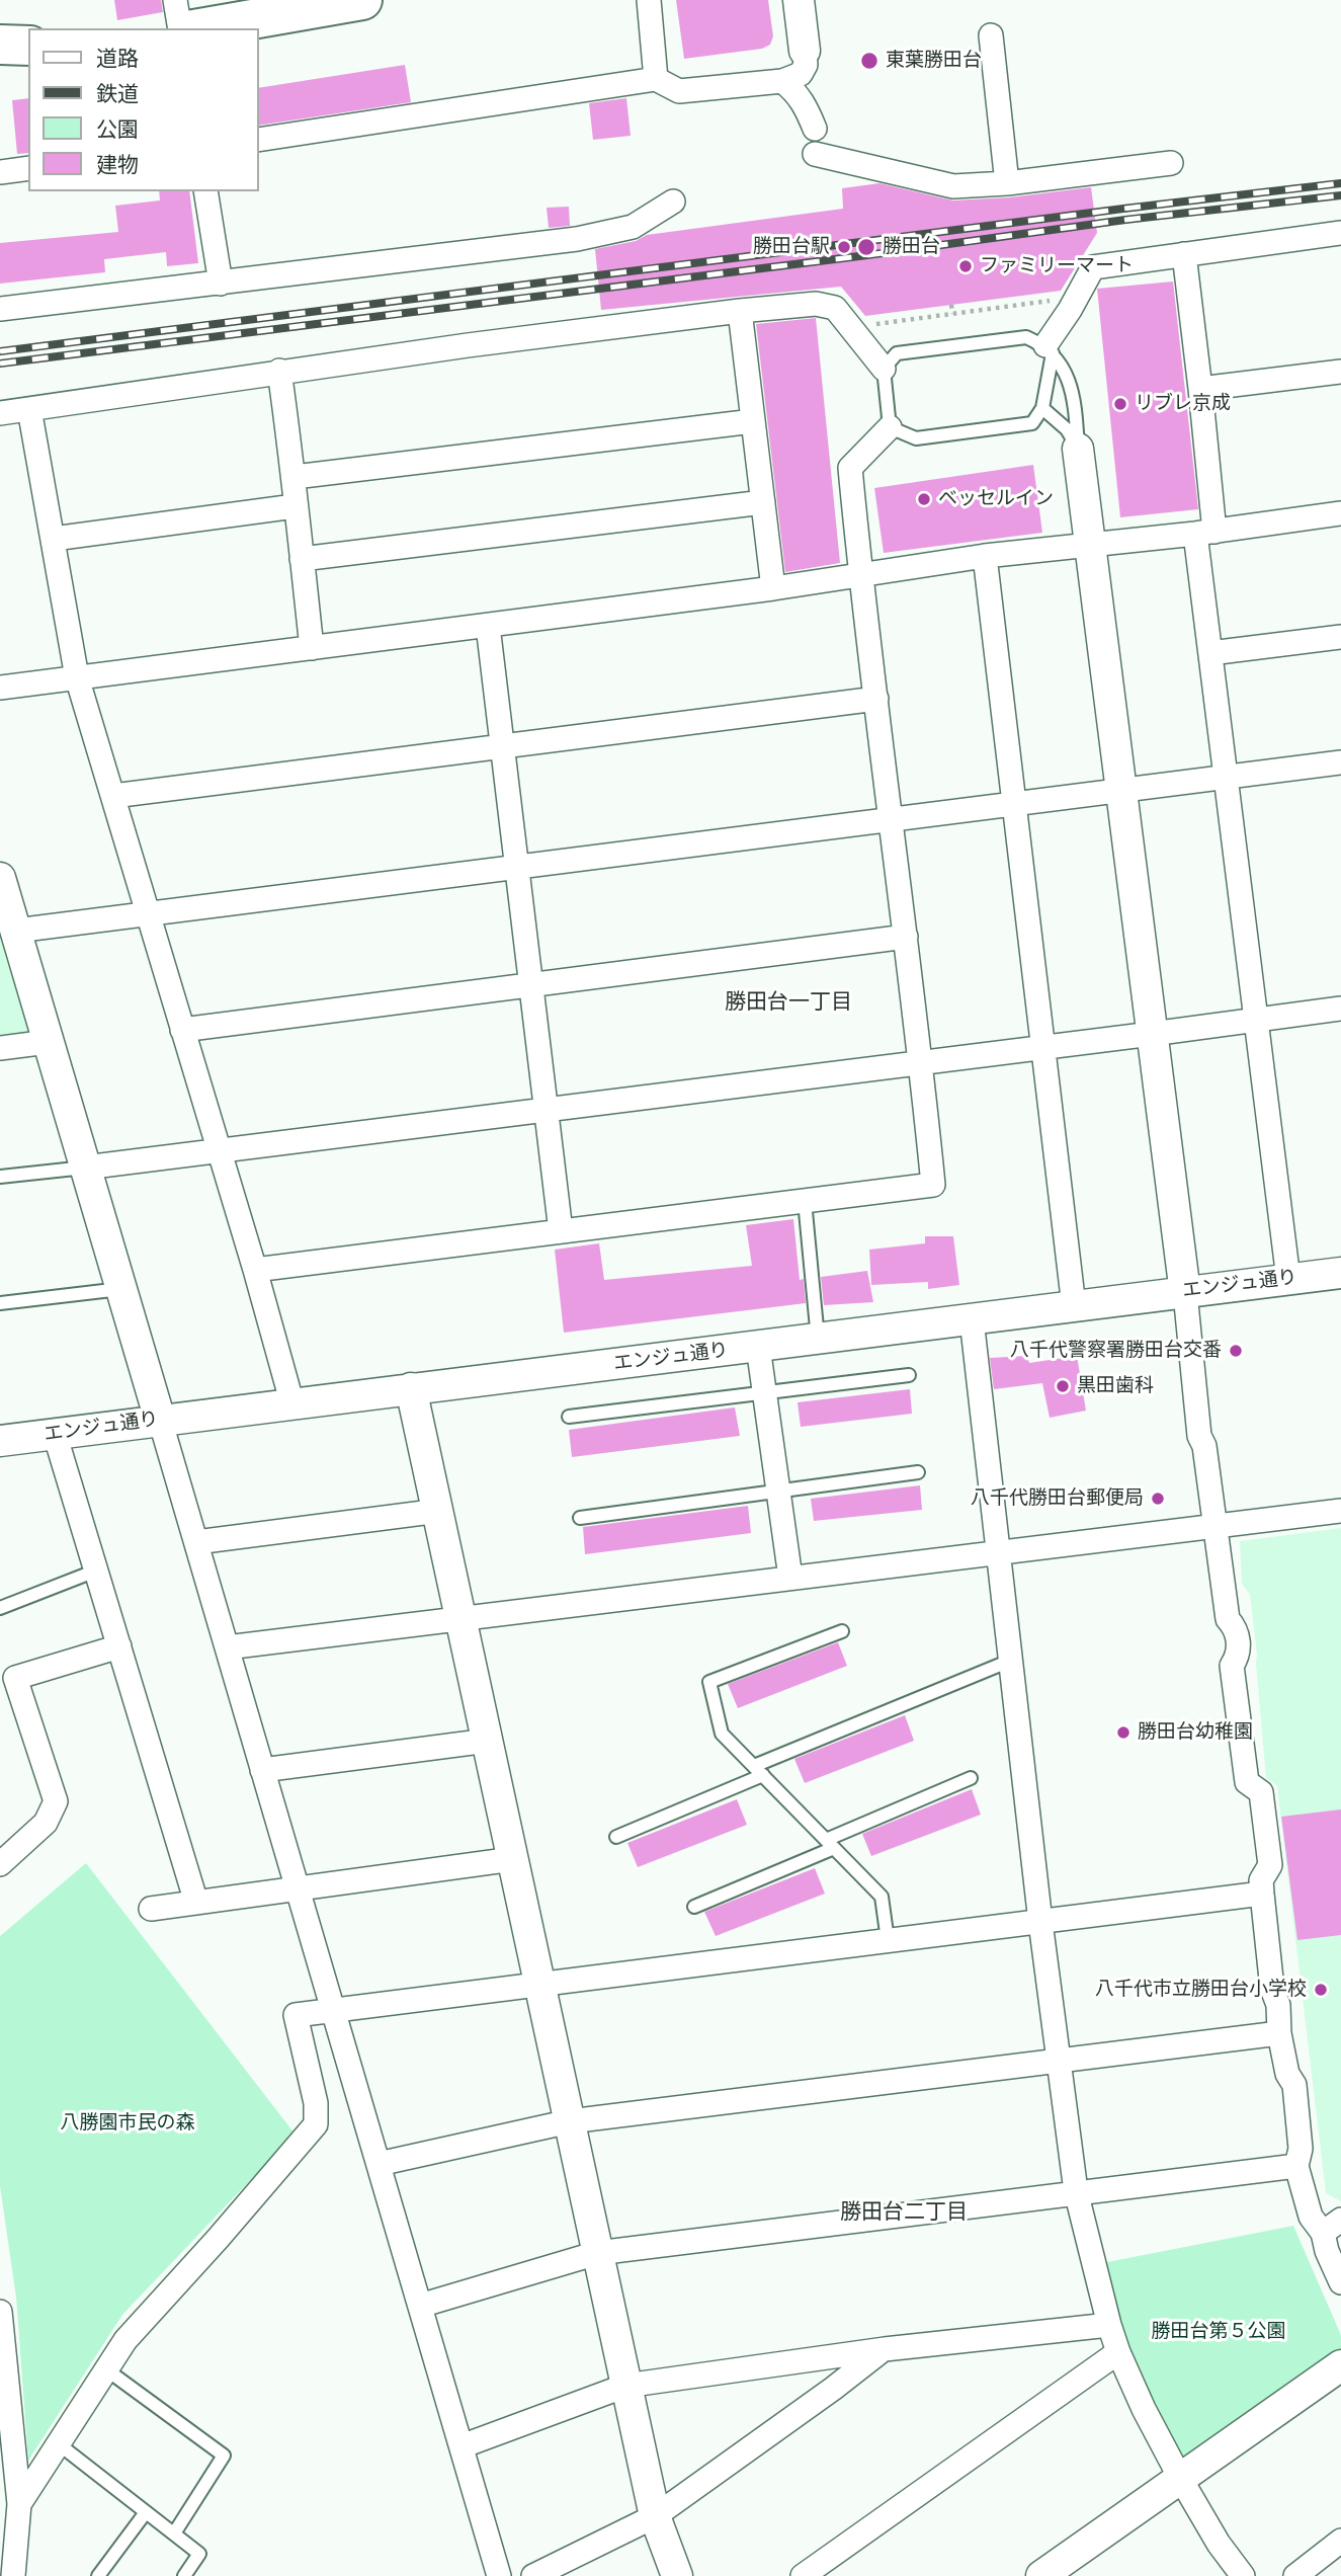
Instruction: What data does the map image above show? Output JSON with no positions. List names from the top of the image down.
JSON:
{
  "streets": {
    "street": ["エンジュ通り"]
  },
  "districts": ["勝田台一丁目", "勝田台二丁目"],
  "parks": ["八勝園市民の森", "勝田台第５公園"],
  "places": [
    "東葉勝田台",
    "勝田台駅",
    "勝田台",
    "ファミリーマート",
    "リブレ京成",
    "ベッセルイン",
    "八千代警察署勝田台交番",
    "黒田歯科",
    "八千代勝田台郵便局",
    "勝田台幼稚園",
    "八千代市立勝田台小学校"
  ],
  "legend": [
    "道路",
    "鉄道",
    "公園",
    "建物"
  ]
}
